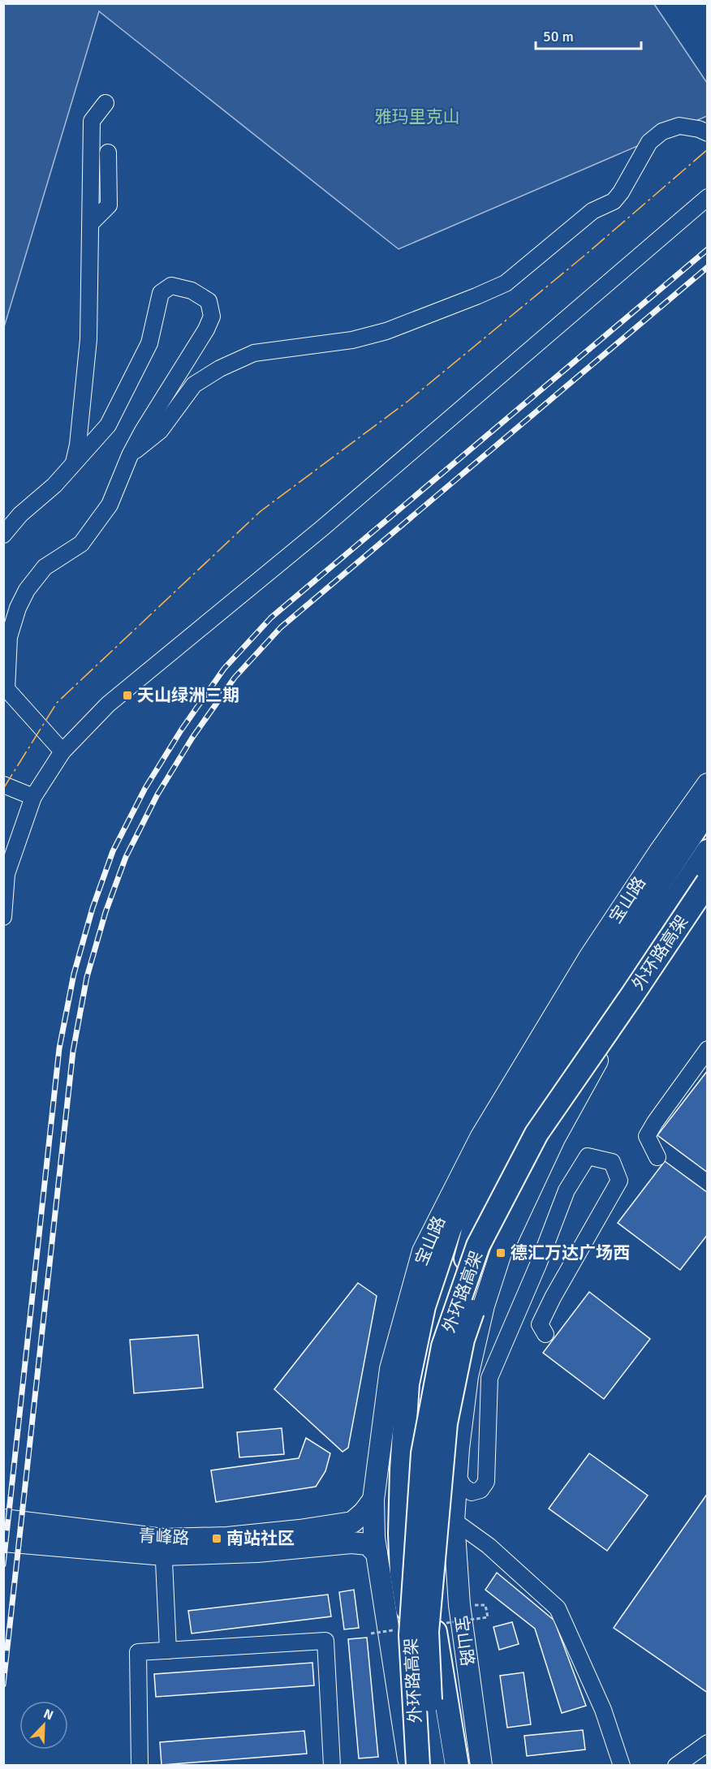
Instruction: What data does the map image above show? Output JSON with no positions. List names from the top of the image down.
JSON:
{
  "streets": {
    "highway": ["外环路高架"],
    "main road": ["宝山路", "青峰路"]
  },
  "crossings": [
    ["宝山路", "青峰路"]
  ],
  "parks": ["雅玛里克山"],
  "places": {
    "transit": ["天山绿洲三期", "德汇万达广场西", "南站社区"]
  },
  "scale_bar": "50 m",
  "north": "top right"
}
